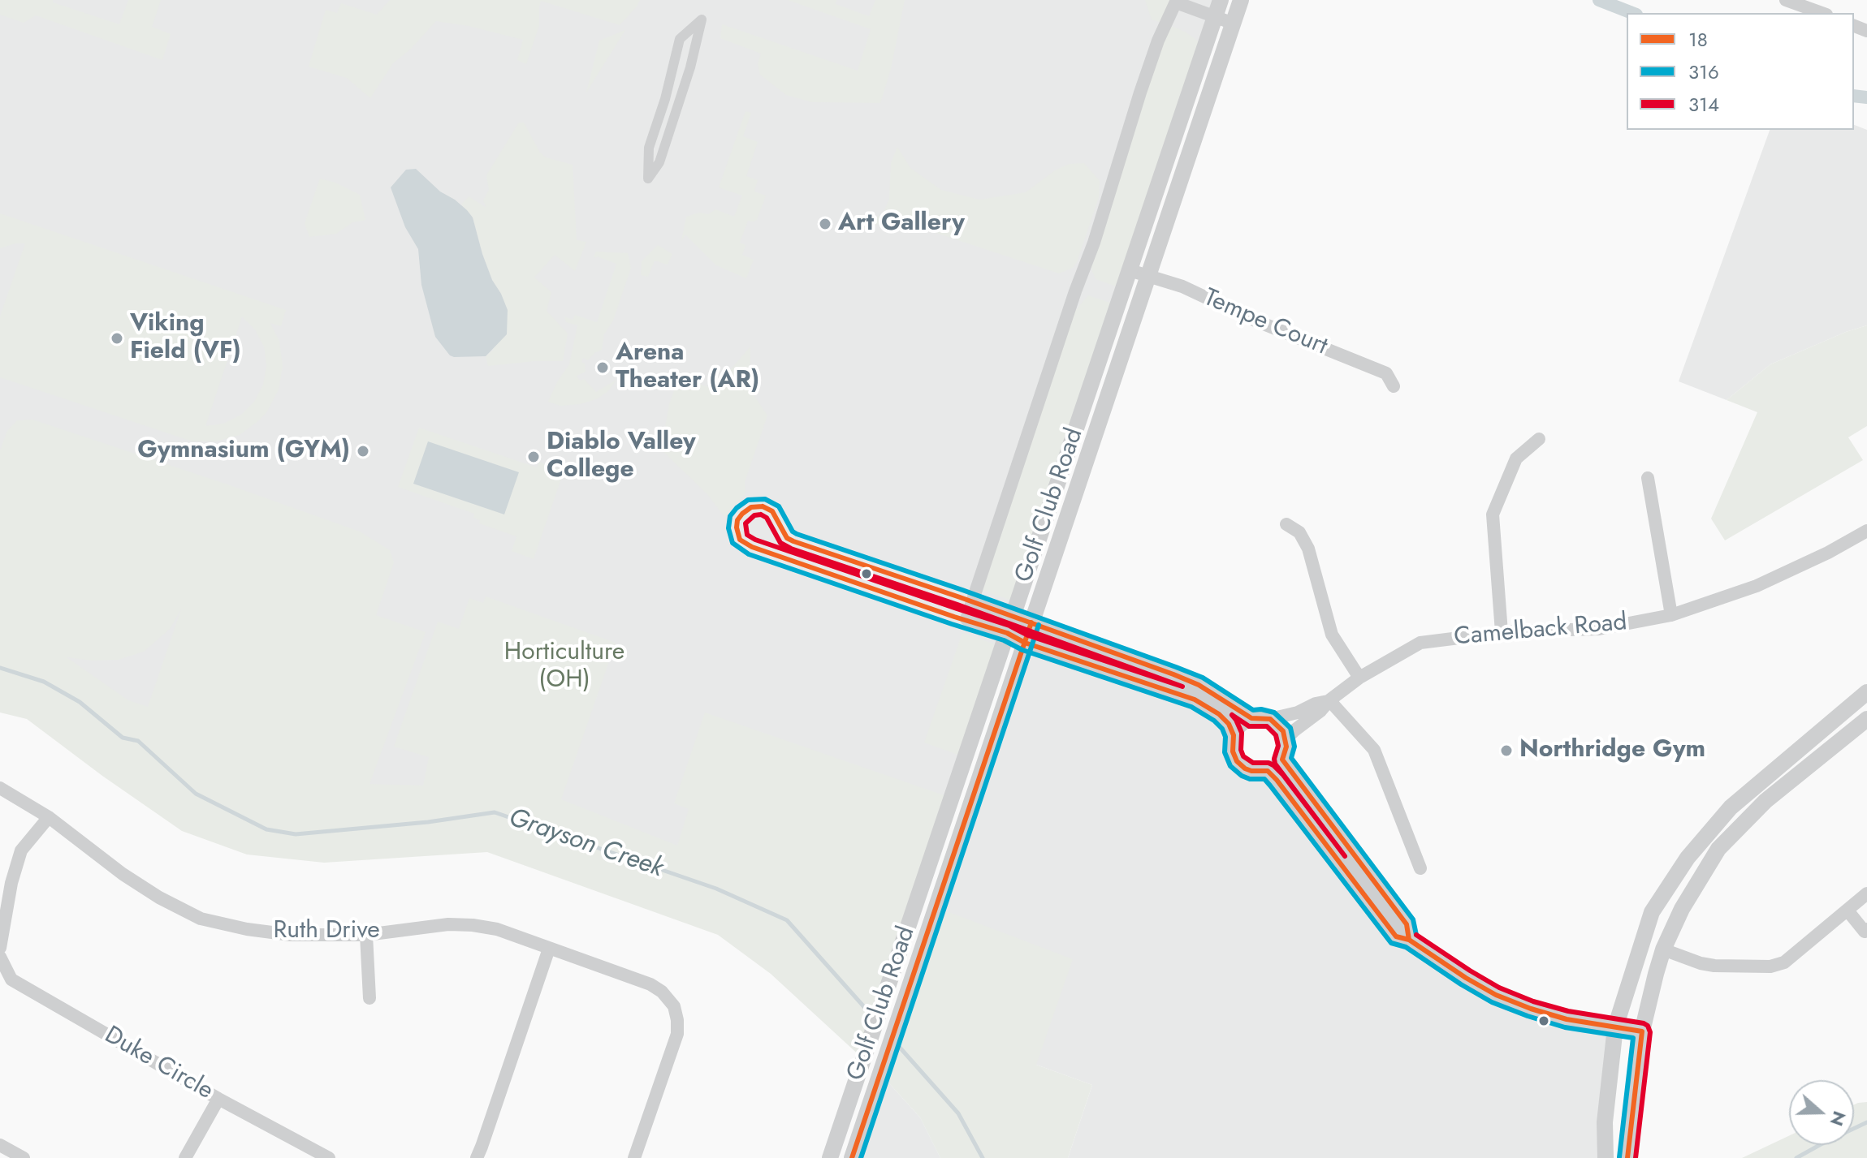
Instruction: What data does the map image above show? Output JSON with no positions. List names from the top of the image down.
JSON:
{
  "streets": {
    "street": [
      "Tempe Court",
      "Golf Club Road",
      "Camelback Road",
      "Ruth Drive",
      "Duke Circle"
    ]
  },
  "crossings": [
    ["Tempe Court", "Golf Club Road"]
  ],
  "water": ["Grayson Creek"],
  "parks": ["Horticulture (OH)"],
  "places": [
    "Art Gallery",
    "Viking Field (VF)",
    "Arena Theater (AR)",
    "Gymnasium (GYM)",
    "Diablo Valley College",
    "Northridge Gym"
  ],
  "lines": ["transit line 316", "transit line 18", "transit line 314"],
  "legend": ["18", "316", "314"],
  "north": "right"
}
